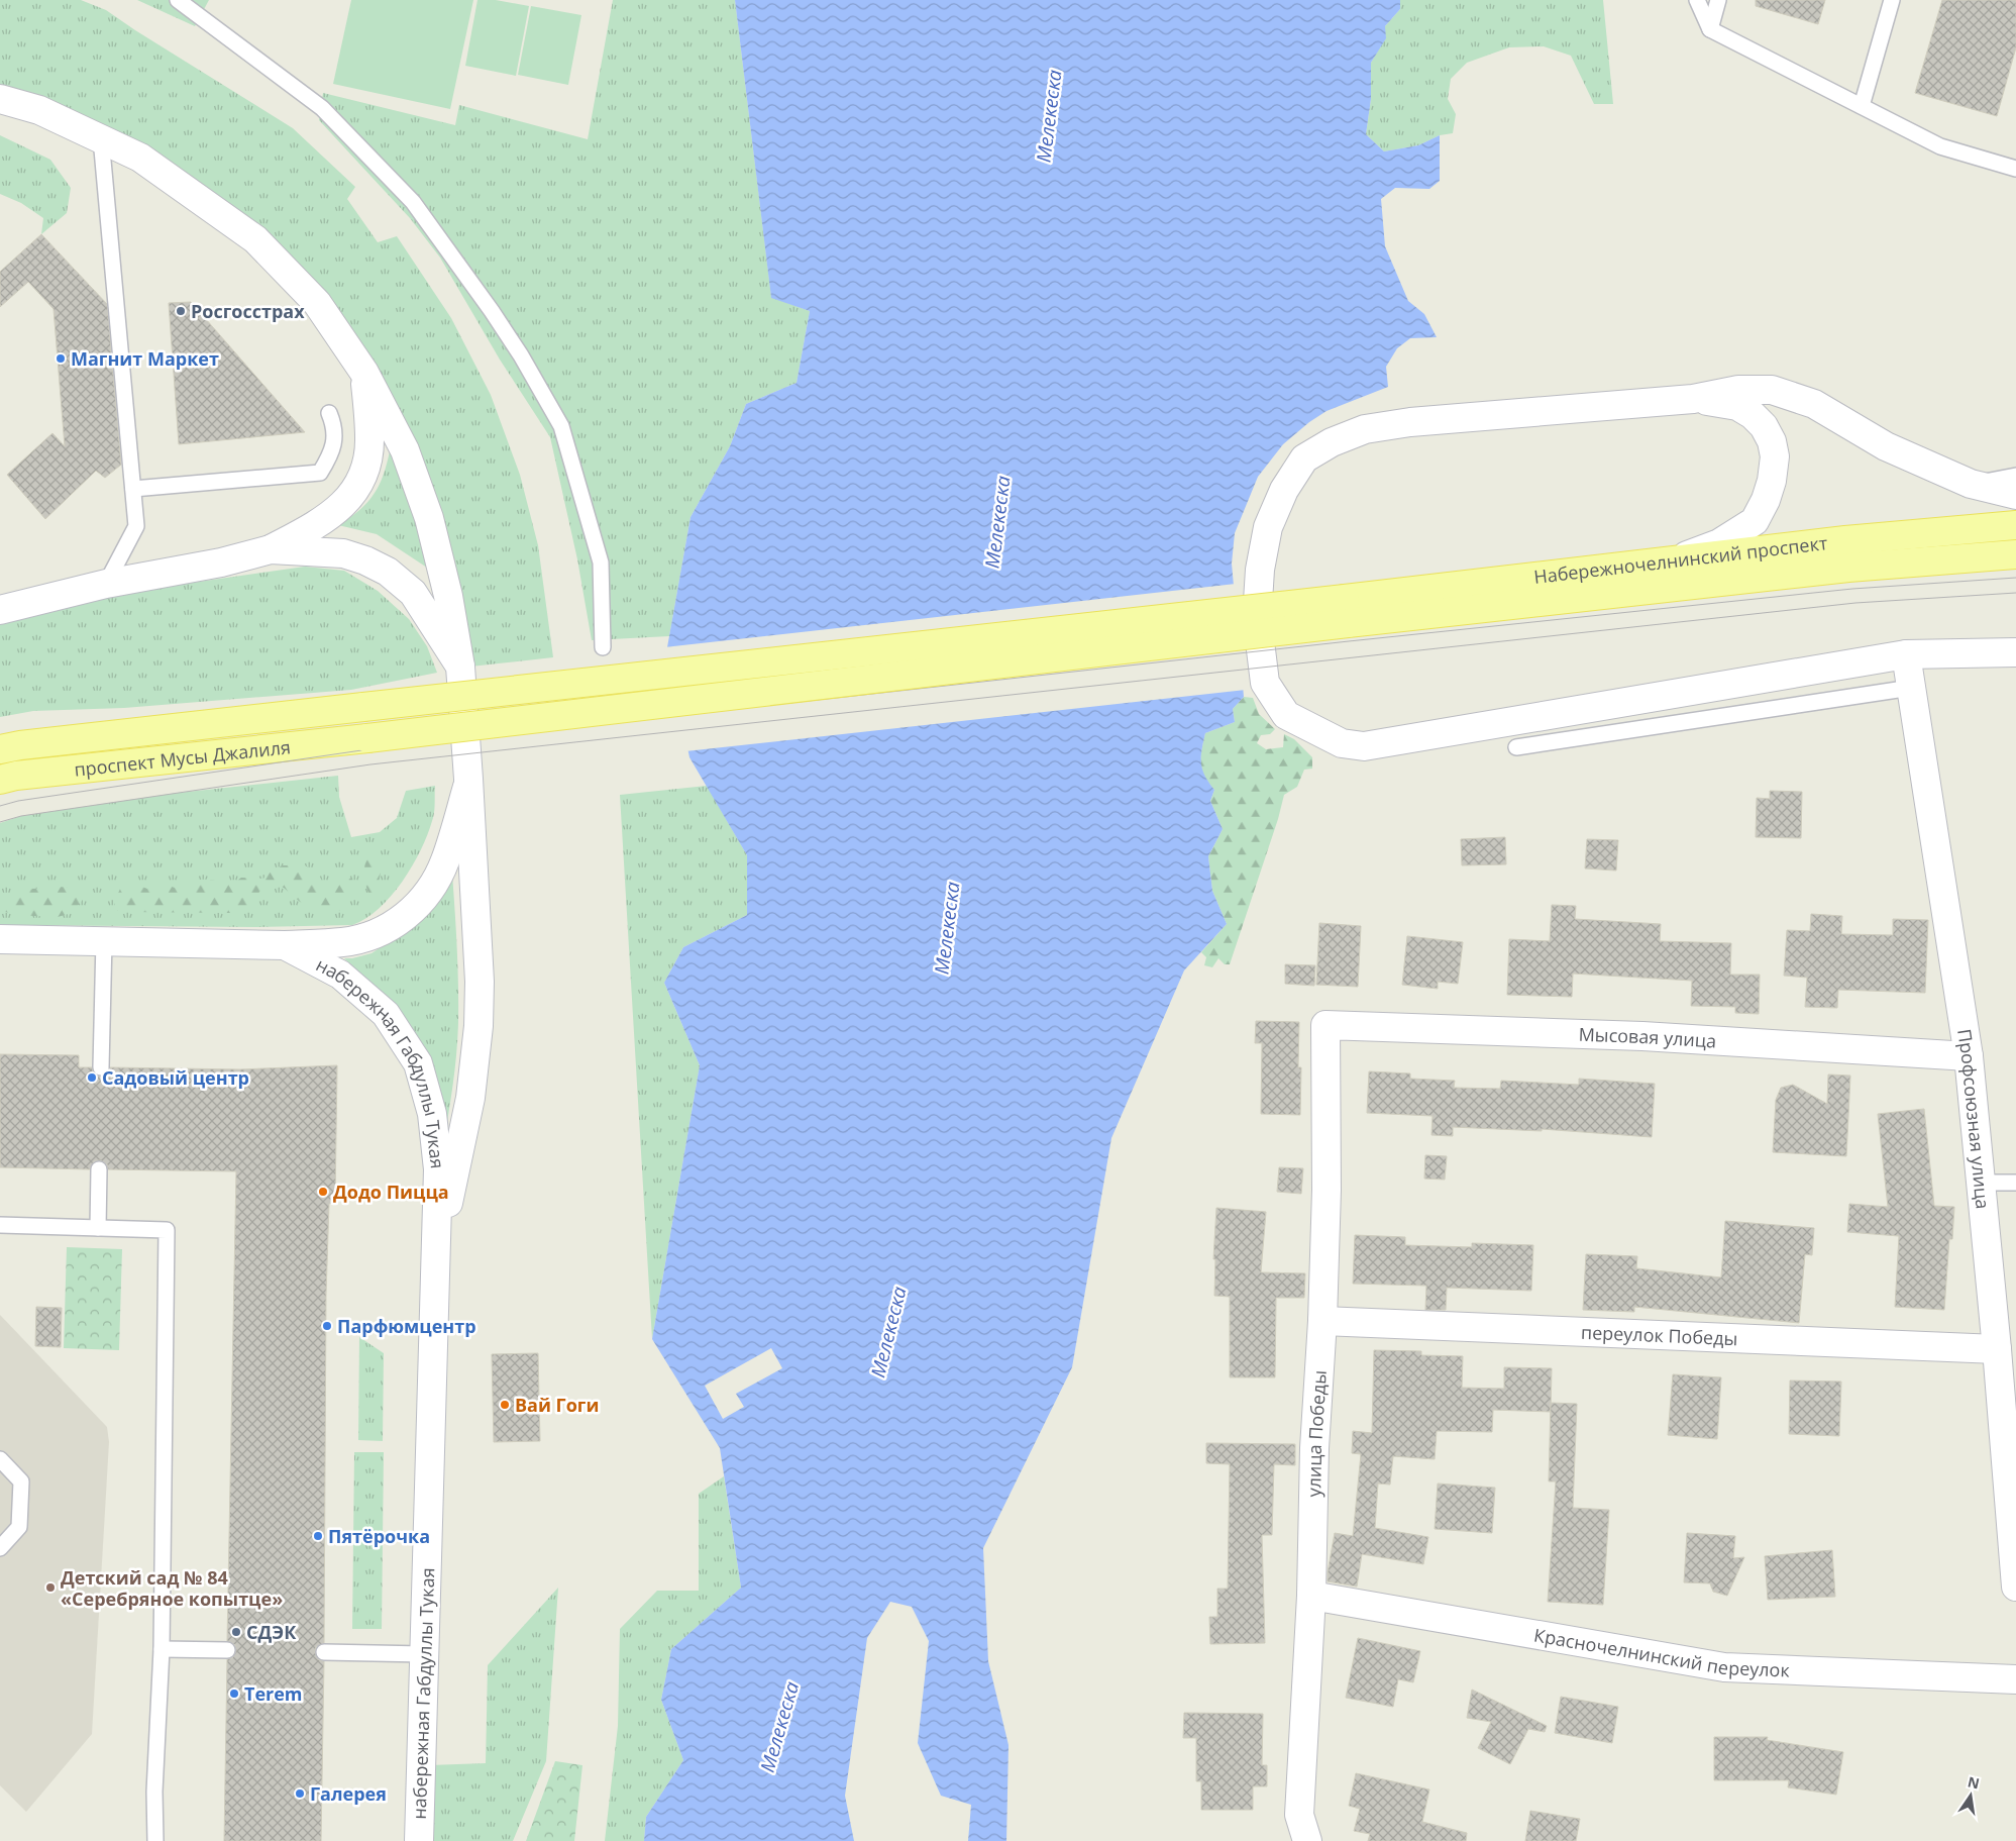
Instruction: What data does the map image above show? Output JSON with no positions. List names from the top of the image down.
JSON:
{
  "streets": {
    "main road": ["Набережночелнинский проспект", "проспект Мусы Джалиля"],
    "street": [
      "Мысовая улица",
      "набережная Габдуллы Тукая",
      "Профсоюзная улица",
      "переулок Победы",
      "улица Победы",
      "Красночелнинский переулок"
    ]
  },
  "crossings": [
    ["Набережночелнинский проспект", "проспект Мусы Джалиля"],
    ["Мысовая улица", "Профсоюзная улица"],
    ["Мысовая улица", "улица Победы"],
    ["Профсоюзная улица", "переулок Победы"],
    ["переулок Победы", "улица Победы"],
    ["улица Победы", "Красночелнинский переулок"]
  ],
  "water": ["Мелекеска"],
  "places": [
    "Росгосстрах",
    "Магнит Маркет",
    "Садовый центр",
    "Додо Пицца",
    "Парфюмцентр",
    "Вай Гоги",
    "Пятёрочка",
    "Детский сад № 84 «Серебряное копытце»",
    "СДЭК",
    "Terem",
    "Галерея"
  ],
  "north": "top"
}
